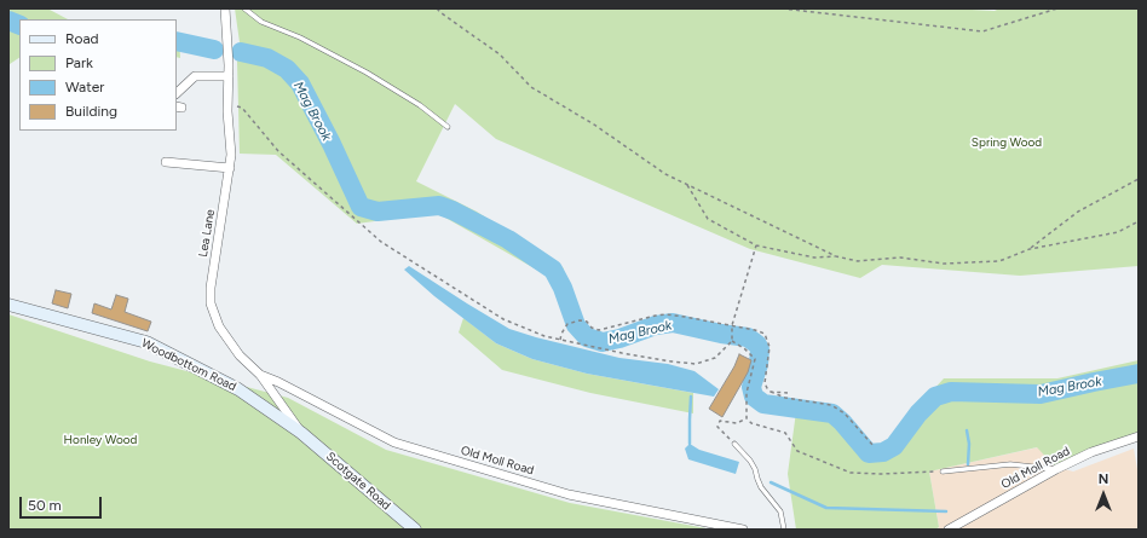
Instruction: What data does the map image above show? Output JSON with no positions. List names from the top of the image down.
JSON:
{
  "streets": {
    "street": [
      "Lea Lane",
      "Woodbottom Road",
      "Old Moll Road",
      "Scotgate Road"
    ]
  },
  "crossings": [
    ["Lea Lane", "Woodbottom Road"],
    ["Lea Lane", "Old Moll Road"],
    ["Lea Lane", "Scotgate Road"],
    ["Woodbottom Road", "Scotgate Road"]
  ],
  "water": ["Mag Brook"],
  "parks": ["Spring Wood", "Honley Wood"],
  "legend": [
    "Road",
    "Park",
    "Water",
    "Building"
  ],
  "scale_bar": "50 m",
  "north": "top"
}
